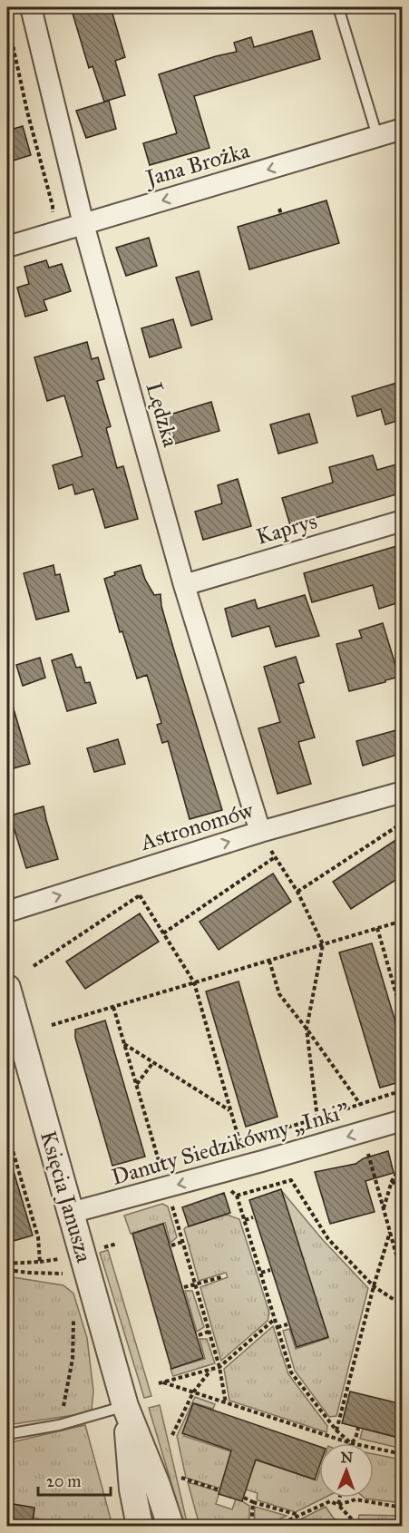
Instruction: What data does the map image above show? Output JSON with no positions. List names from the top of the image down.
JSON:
{
  "streets": {
    "street": [
      "Jana Brożka",
      "Lędzka",
      "Kaprys",
      "Astronomów",
      "Danuty Siedzikówny „Inki”",
      "Księcia Janusza"
    ]
  },
  "crossings": [
    ["Jana Brożka", "Lędzka"],
    ["Lędzka", "Kaprys"],
    ["Lędzka", "Astronomów"],
    ["Danuty Siedzikówny „Inki”", "Księcia Janusza"]
  ],
  "one_way": ["Jana Brożka", "Astronomów", "Danuty Siedzikówny „Inki”"],
  "scale_bar": "20 m",
  "north": "top"
}
